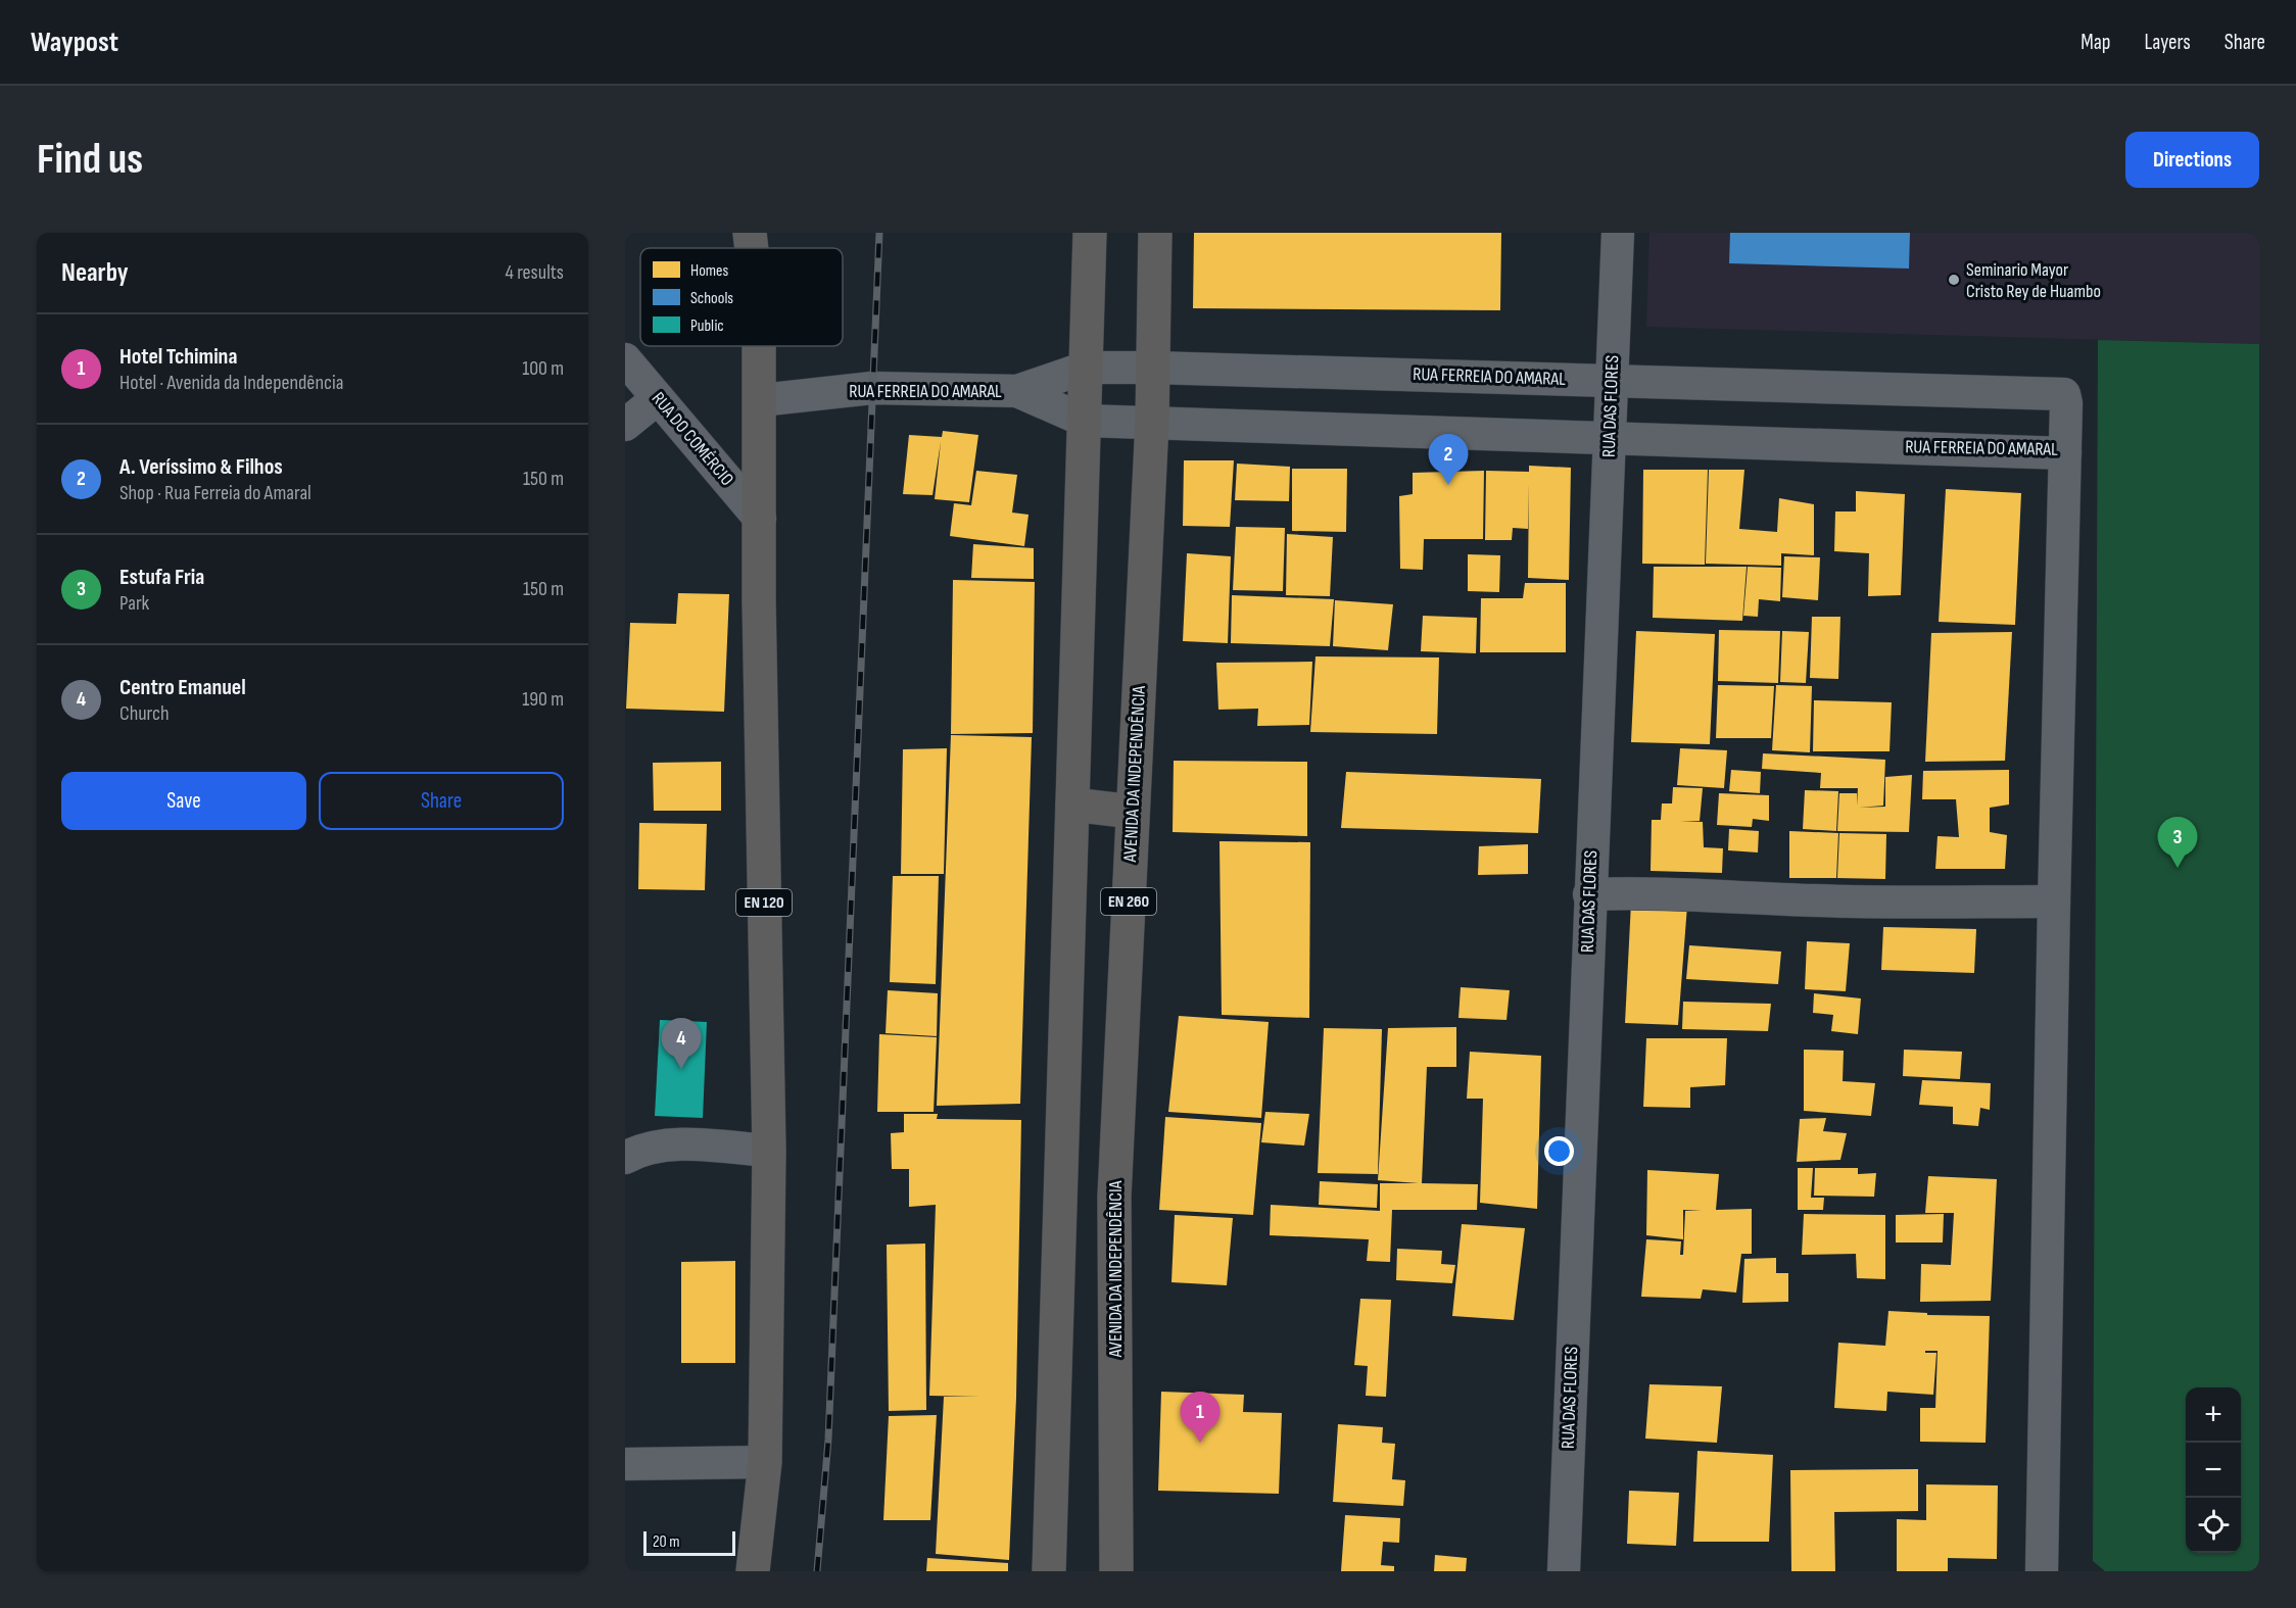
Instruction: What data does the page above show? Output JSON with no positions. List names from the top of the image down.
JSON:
{
  "streets": {
    "main road": ["AVENIDA DA INDEPENDÊNCIA", "EN 260", "EN 120"],
    "street": ["RUA FERREIA DO AMARAL", "RUA DAS FLORES", "RUA DO COMÉRCIO"]
  },
  "crossings": [
    ["RUA FERREIA DO AMARAL", "RUA DAS FLORES"],
    ["RUA FERREIA DO AMARAL", "AVENIDA DA INDEPENDÊNCIA"],
    ["RUA FERREIA DO AMARAL", "EN 120"],
    ["RUA DO COMÉRCIO", "EN 120"]
  ],
  "places": ["Seminario Mayor Cristo Rey de Huambo"],
  "legend": ["Homes", "Schools", "Public"],
  "scale_bar": "20 m",
  "page": {
    "header": "Waypost",
    "nav": ["Map", "Layers", "Share"],
    "buttons": [
      "Directions",
      ["Save", "Share"]
    ],
    "title": "Find us",
    "heading": ["Nearby", "4 results"],
    "list": [
      {
        "mark": "1",
        "name": "Hotel Tchimina",
        "note": "Hotel · Avenida da Independência",
        "value": "100 m"
      },
      {
        "mark": "2",
        "name": "A. Veríssimo & Filhos",
        "note": "Shop · Rua Ferreia do Amaral",
        "value": "150 m"
      },
      {
        "mark": "3",
        "name": "Estufa Fria",
        "note": "Park",
        "value": "150 m"
      },
      {
        "mark": "4",
        "name": "Centro Emanuel",
        "note": "Church",
        "value": "190 m"
      }
    ],
    "pins": [
      "2",
      "3",
      "4",
      "1"
    ],
    "map_buttons": ["+", "−"],
    "scale": "20 m"
  }
}
